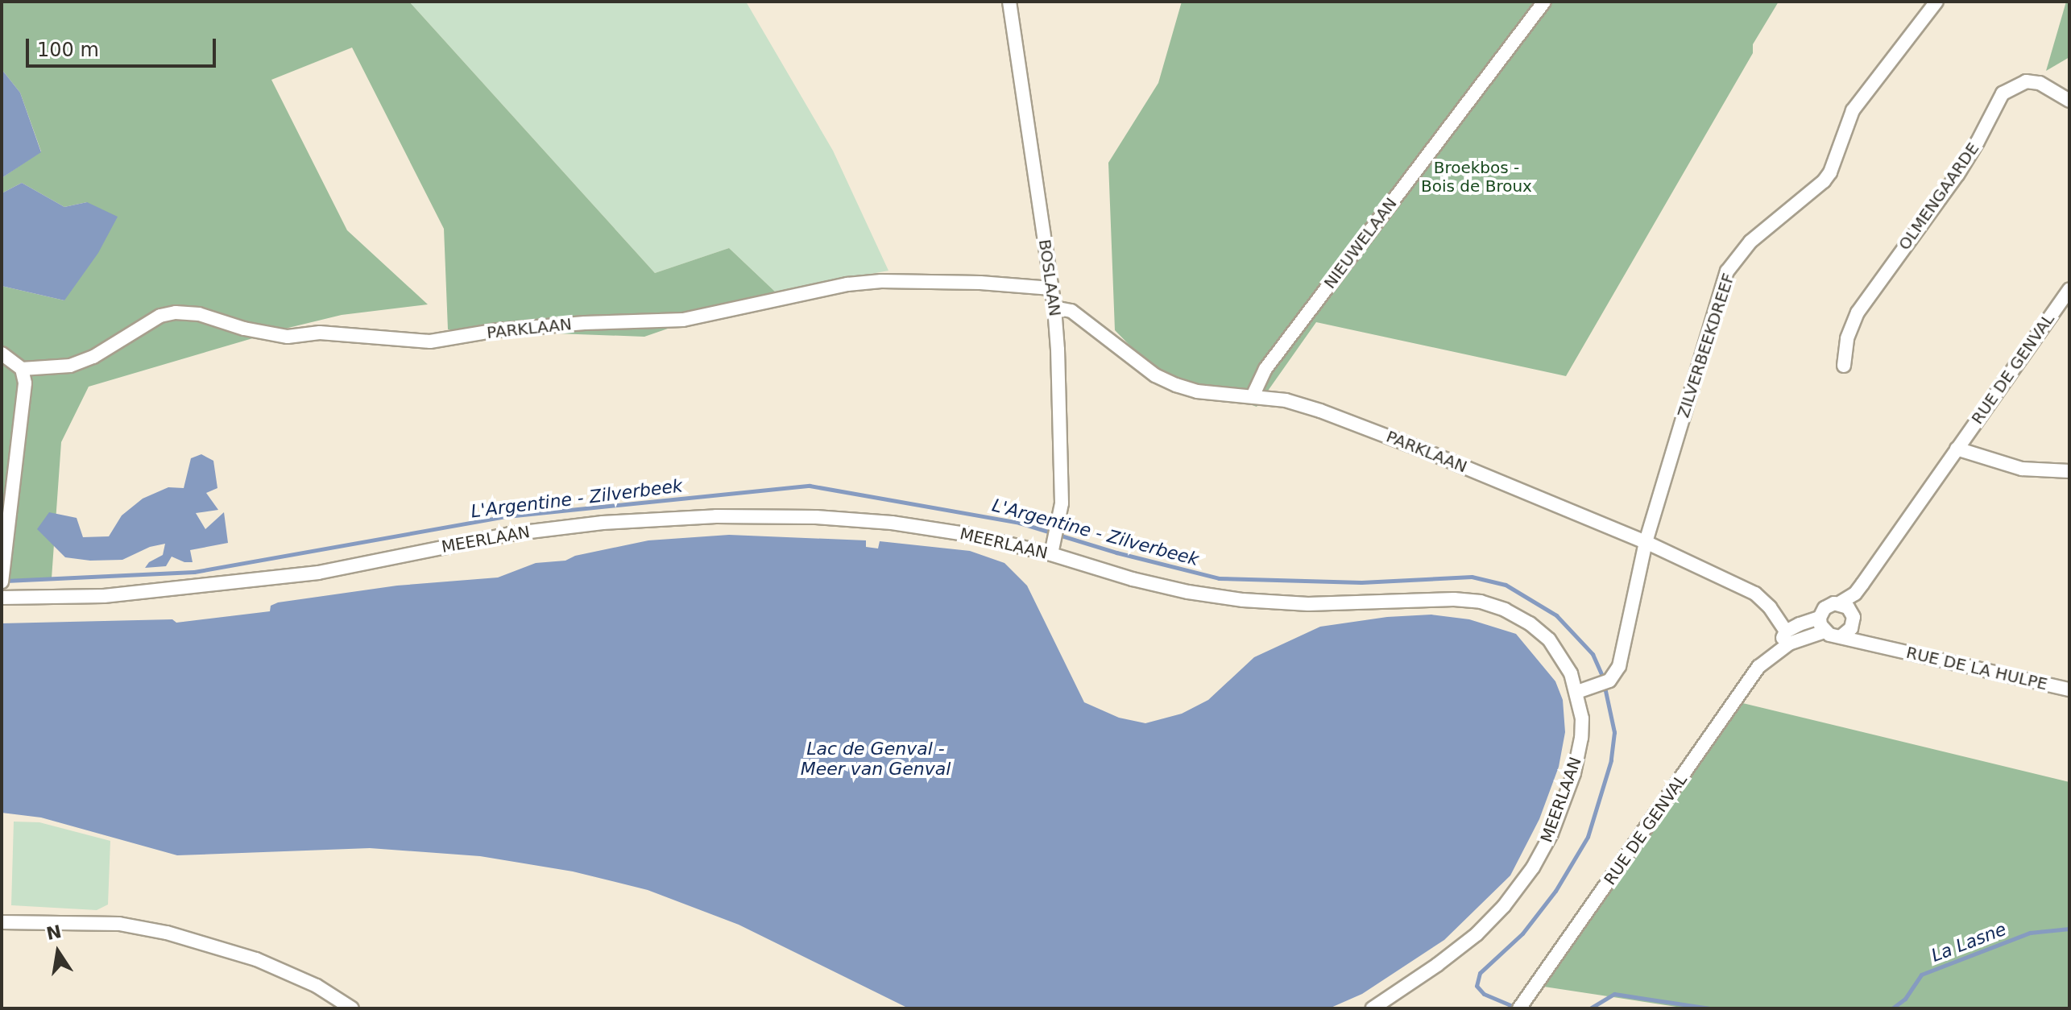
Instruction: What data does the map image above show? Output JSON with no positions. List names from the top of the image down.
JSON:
{
  "streets": {
    "street": [
      "OLMENGAARDE",
      "NIEUWELAAN",
      "BOSLAAN",
      "PARKLAAN",
      "ZILVERBEEKDREEF",
      "RUE DE GENVAL",
      "MEERLAAN",
      "RUE DE LA HULPE"
    ]
  },
  "crossings": [
    ["NIEUWELAAN", "PARKLAAN"],
    ["BOSLAAN", "PARKLAAN"],
    ["BOSLAAN", "MEERLAAN"],
    ["PARKLAAN", "ZILVERBEEKDREEF"],
    ["PARKLAAN", "RUE DE GENVAL"],
    ["ZILVERBEEKDREEF", "MEERLAAN"],
    ["RUE DE GENVAL", "RUE DE LA HULPE"]
  ],
  "water": ["L'Argentine - Zilverbeek", "Lac de Genval - Meer van Genval", "La Lasne"],
  "parks": ["Broekbos - Bois de Broux"],
  "scale_bar": "100 m",
  "north": "top"
}
